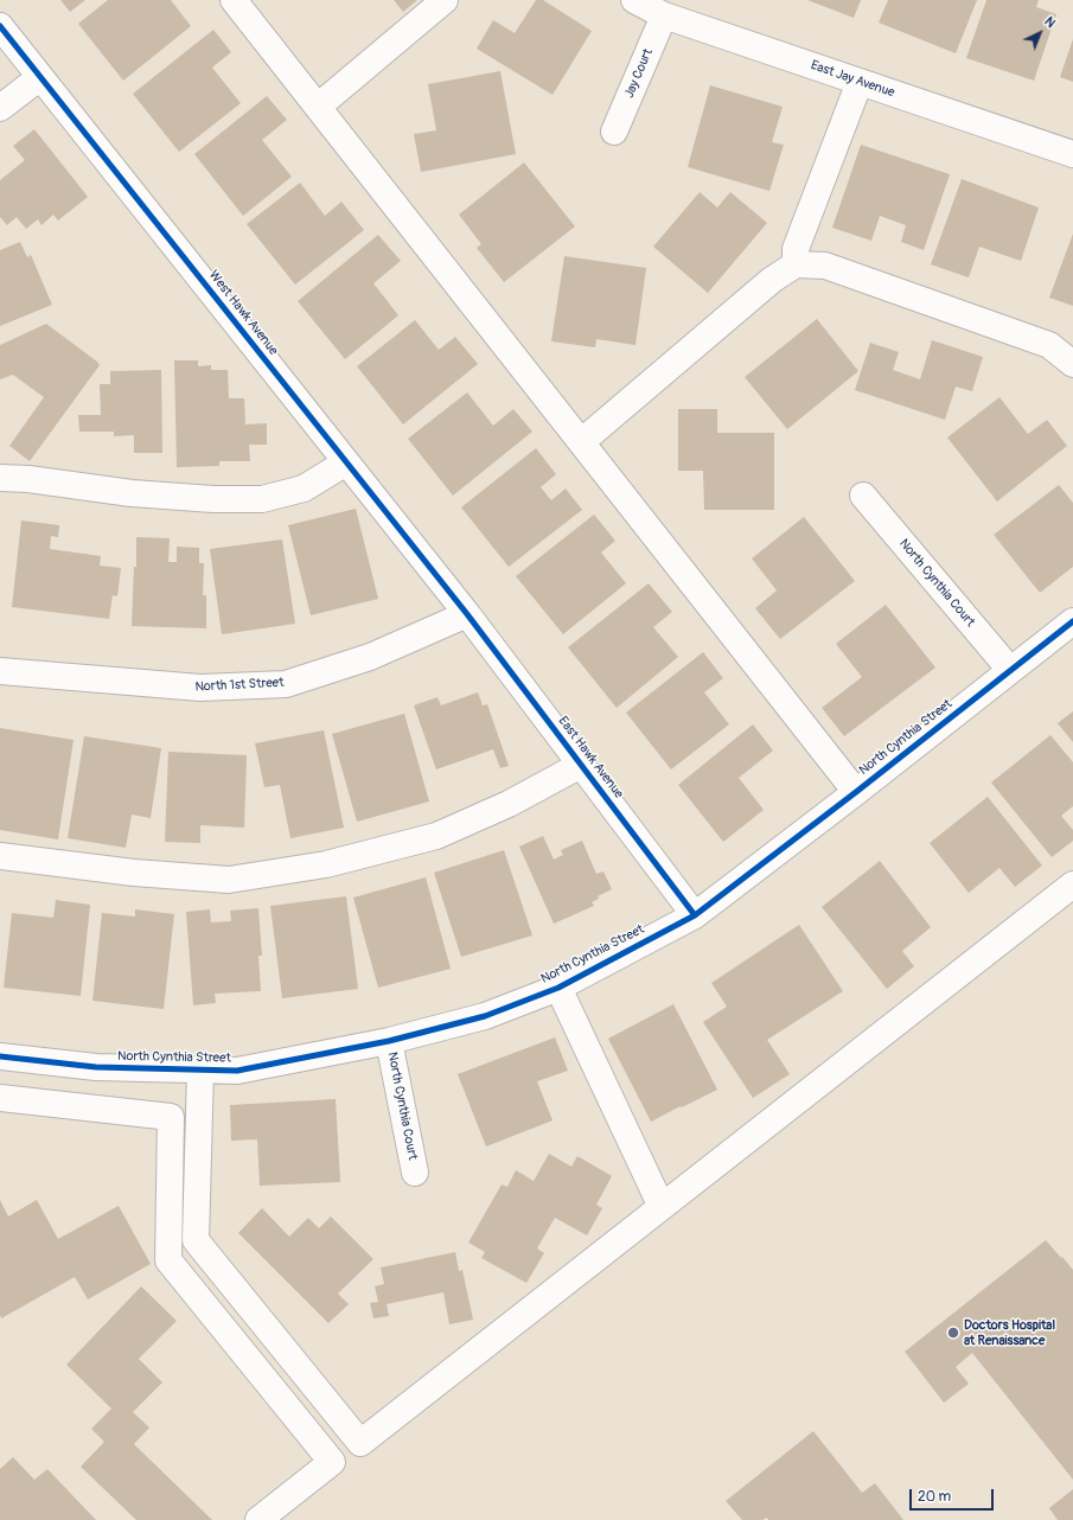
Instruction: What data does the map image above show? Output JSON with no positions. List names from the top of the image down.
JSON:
{
  "streets": {
    "street": [
      "Jay Court",
      "East Jay Avenue",
      "West Hawk Avenue",
      "North Cynthia Court",
      "North 1st Street",
      "North Cynthia Street",
      "East Hawk Avenue"
    ]
  },
  "crossings": [
    ["Jay Court", "East Jay Avenue"],
    ["West Hawk Avenue", "North 1st Street"],
    ["West Hawk Avenue", "East Hawk Avenue"],
    ["North Cynthia Court", "North Cynthia Street"],
    ["North 1st Street", "East Hawk Avenue"],
    ["North Cynthia Street", "East Hawk Avenue"]
  ],
  "places": ["Doctors Hospital at Renaissance"],
  "scale_bar": "20 m",
  "north": "top right"
}
